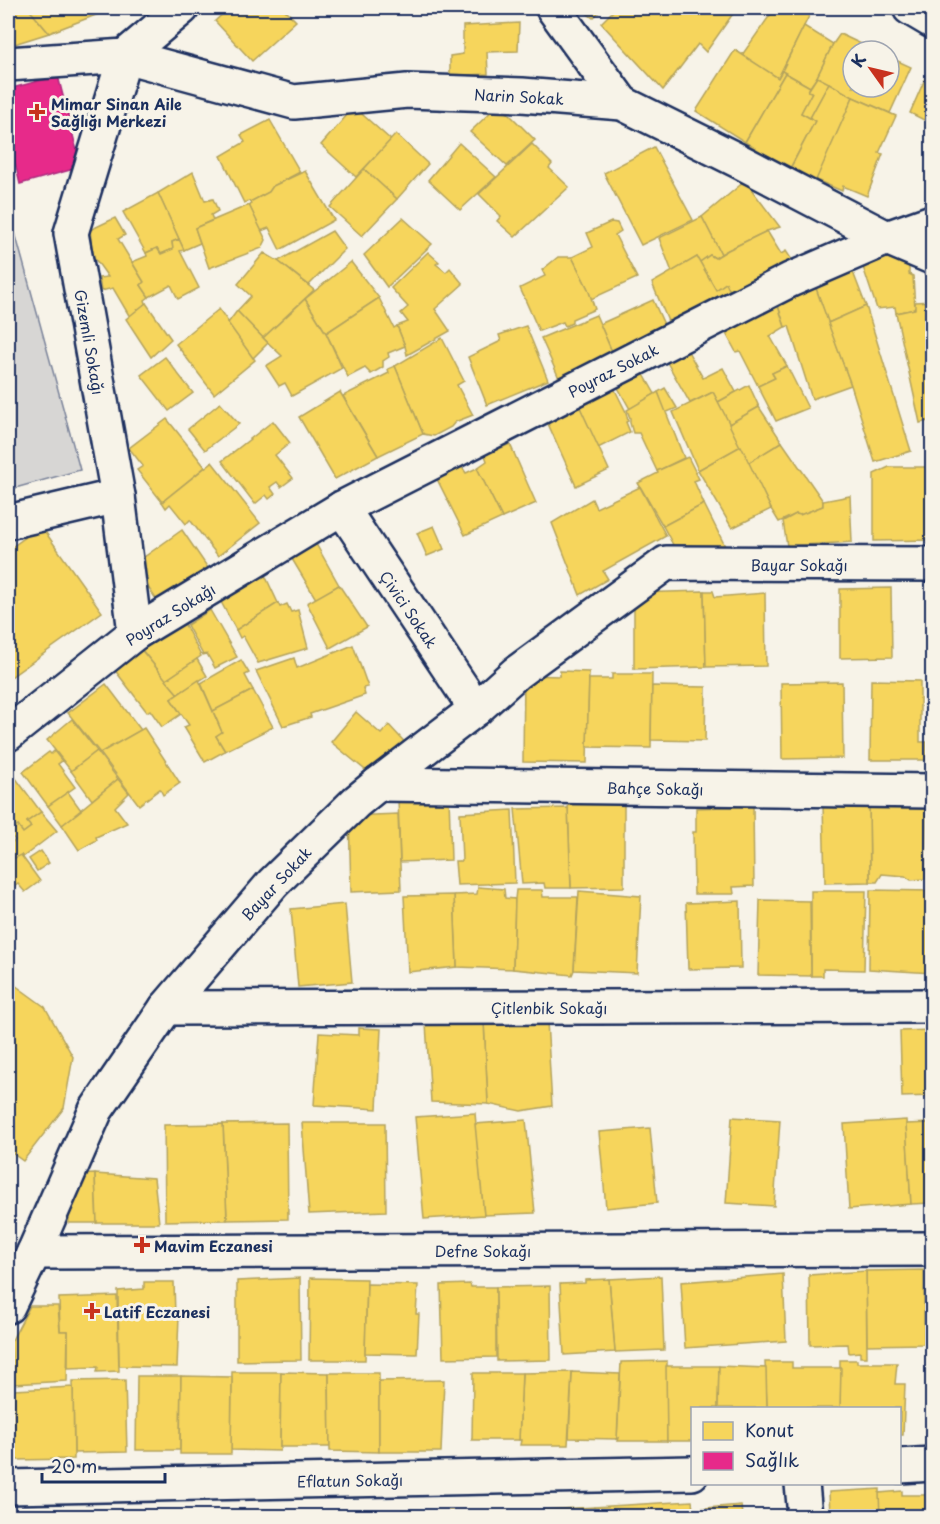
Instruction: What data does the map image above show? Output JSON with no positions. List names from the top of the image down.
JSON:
{
  "streets": {
    "street": [
      "Narin Sokak",
      "Gizemli Sokağı",
      "Poyraz Sokak",
      "Bayar Sokağı",
      "Çivici Sokak",
      "Poyraz Sokağı",
      "Bahçe Sokağı",
      "Bayar Sokak",
      "Çitlenbik Sokağı",
      "Defne Sokağı",
      "Eflatun Sokağı"
    ]
  },
  "crossings": [
    ["Narin Sokak", "Gizemli Sokağı"],
    ["Narin Sokak", "Poyraz Sokak"],
    ["Gizemli Sokağı", "Poyraz Sokağı"],
    ["Poyraz Sokak", "Çivici Sokak"],
    ["Poyraz Sokak", "Poyraz Sokağı"],
    ["Bayar Sokağı", "Bayar Sokak"],
    ["Çivici Sokak", "Poyraz Sokağı"],
    ["Çivici Sokak", "Bayar Sokak"],
    ["Bahçe Sokağı", "Bayar Sokak"],
    ["Bayar Sokak", "Çitlenbik Sokağı"],
    ["Bayar Sokak", "Defne Sokağı"]
  ],
  "places": {
    "health": ["Mimar Sinan Aile Sağlığı Merkezi", "Mavim Eczanesi", "Latif Eczanesi"]
  },
  "legend": ["Konut", "Sağlık"],
  "scale_bar": "20 m",
  "north": "top left"
}
